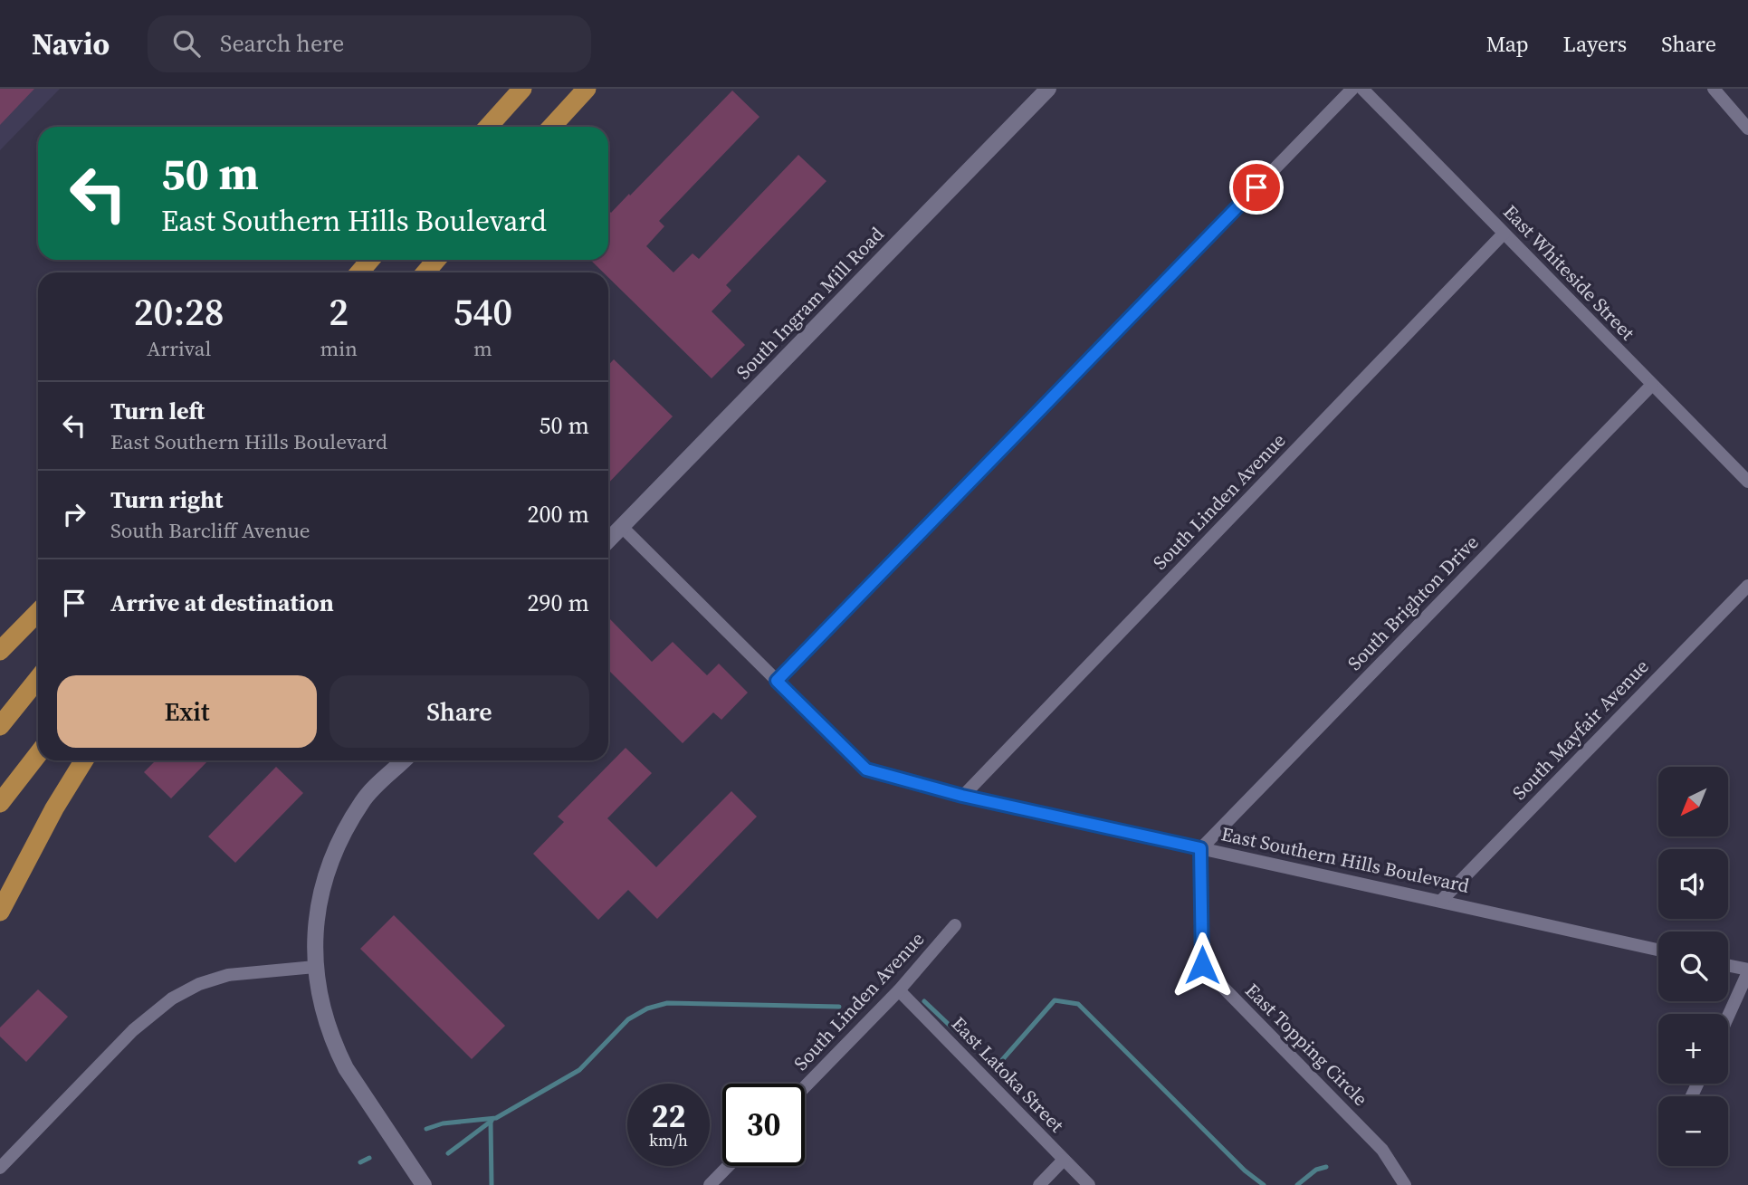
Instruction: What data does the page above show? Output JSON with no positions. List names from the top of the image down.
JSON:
{
  "streets": {
    "street": [
      "East Whiteside Street",
      "South Ingram Mill Road",
      "South Linden Avenue",
      "South Brighton Drive",
      "South Mayfair Avenue",
      "East Southern Hills Boulevard",
      "East Topping Circle",
      "East Latoka Street"
    ]
  },
  "crossings": [
    ["East Whiteside Street", "South Linden Avenue"],
    ["East Whiteside Street", "South Brighton Drive"],
    ["South Ingram Mill Road", "East Southern Hills Boulevard"],
    ["South Linden Avenue", "East Southern Hills Boulevard"],
    ["South Linden Avenue", "East Latoka Street"],
    ["South Brighton Drive", "East Southern Hills Boulevard"],
    ["South Brighton Drive", "East Topping Circle"],
    ["South Mayfair Avenue", "East Southern Hills Boulevard"],
    ["East Southern Hills Boulevard", "East Topping Circle"]
  ],
  "north": "bottom left",
  "page": {
    "header": "Navio",
    "search": "Search here",
    "nav": ["Map", "Layers", "Share"],
    "turn": ["50 m", "East Southern Hills Boulevard"],
    "eta": [
      "20:28",
      "Arrival",
      "2",
      "min",
      "540",
      "m"
    ],
    "list": [
      {
        "name": "Turn left",
        "note": "East Southern Hills Boulevard",
        "value": "50 m"
      },
      {
        "name": "Turn right",
        "note": "South Barcliff Avenue",
        "value": "200 m"
      },
      {
        "name": "Arrive at destination",
        "value": "290 m"
      }
    ],
    "buttons": ["Exit", "Share"],
    "map_buttons": ["+", "−"],
    "speed": "22 km/h",
    "limit": "30"
  }
}
